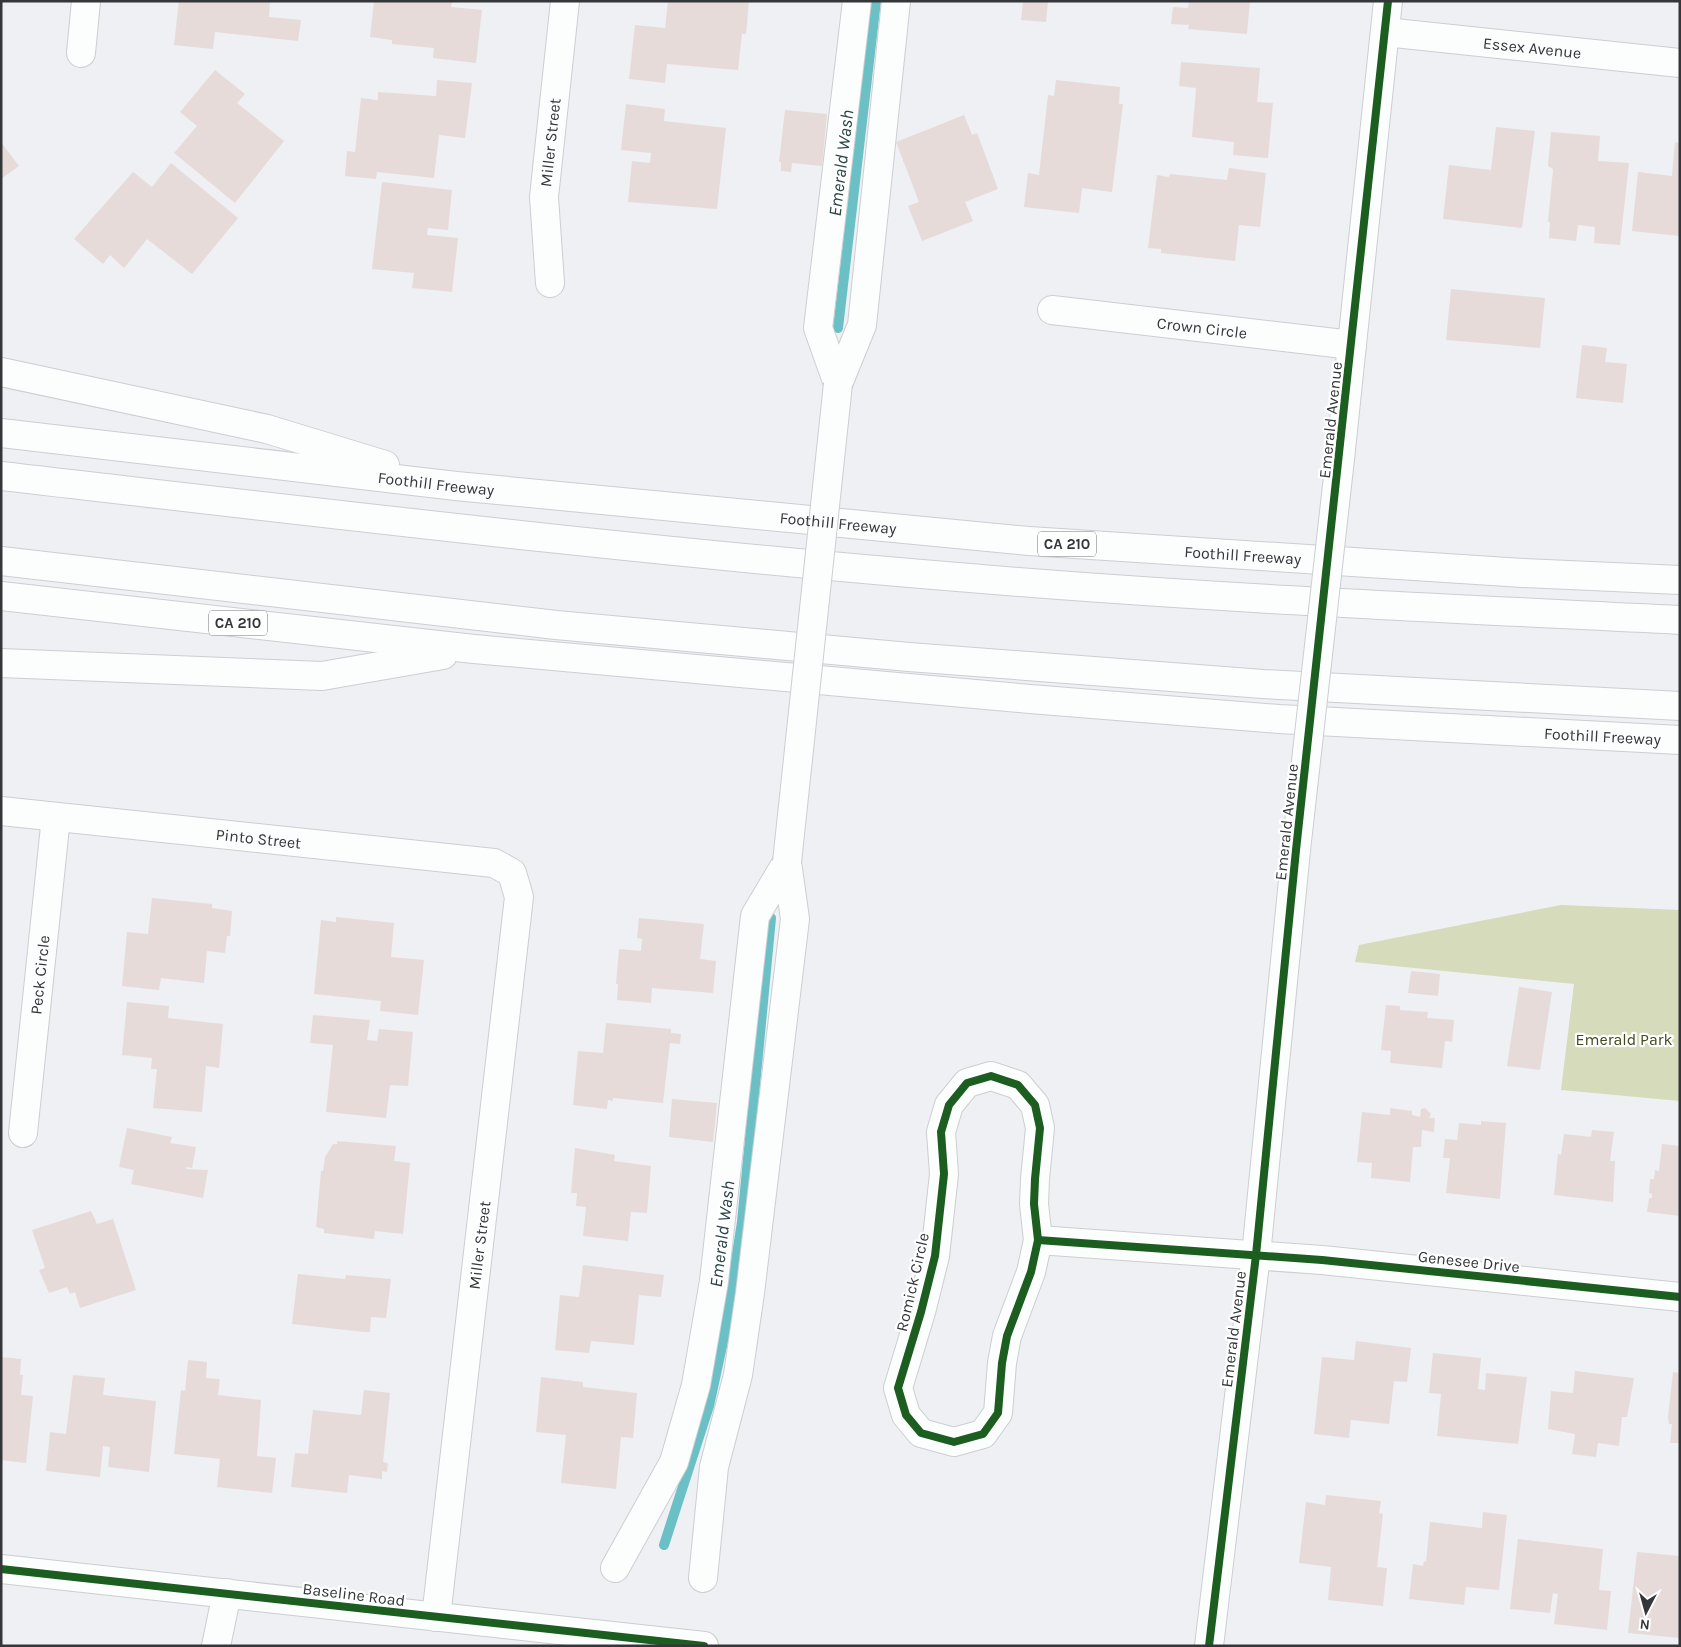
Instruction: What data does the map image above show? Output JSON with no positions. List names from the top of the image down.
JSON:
{
  "streets": {
    "main road": [
      "Essex Avenue",
      "Miller Street",
      "Crown Circle",
      "Emerald Avenue",
      "Foothill Freeway",
      "CA 210",
      "Pinto Street",
      "Peck Circle",
      "Genesee Drive",
      "Romick Circle",
      "Baseline Road"
    ]
  },
  "crossings": [
    ["Essex Avenue", "Emerald Avenue"],
    ["Miller Street", "Pinto Street"],
    ["Miller Street", "Baseline Road"],
    ["Crown Circle", "Emerald Avenue"],
    ["Emerald Avenue", "Genesee Drive"],
    ["Pinto Street", "Peck Circle"]
  ],
  "water": ["Emerald Wash"],
  "parks": ["Emerald Park"],
  "north": "bottom"
}
